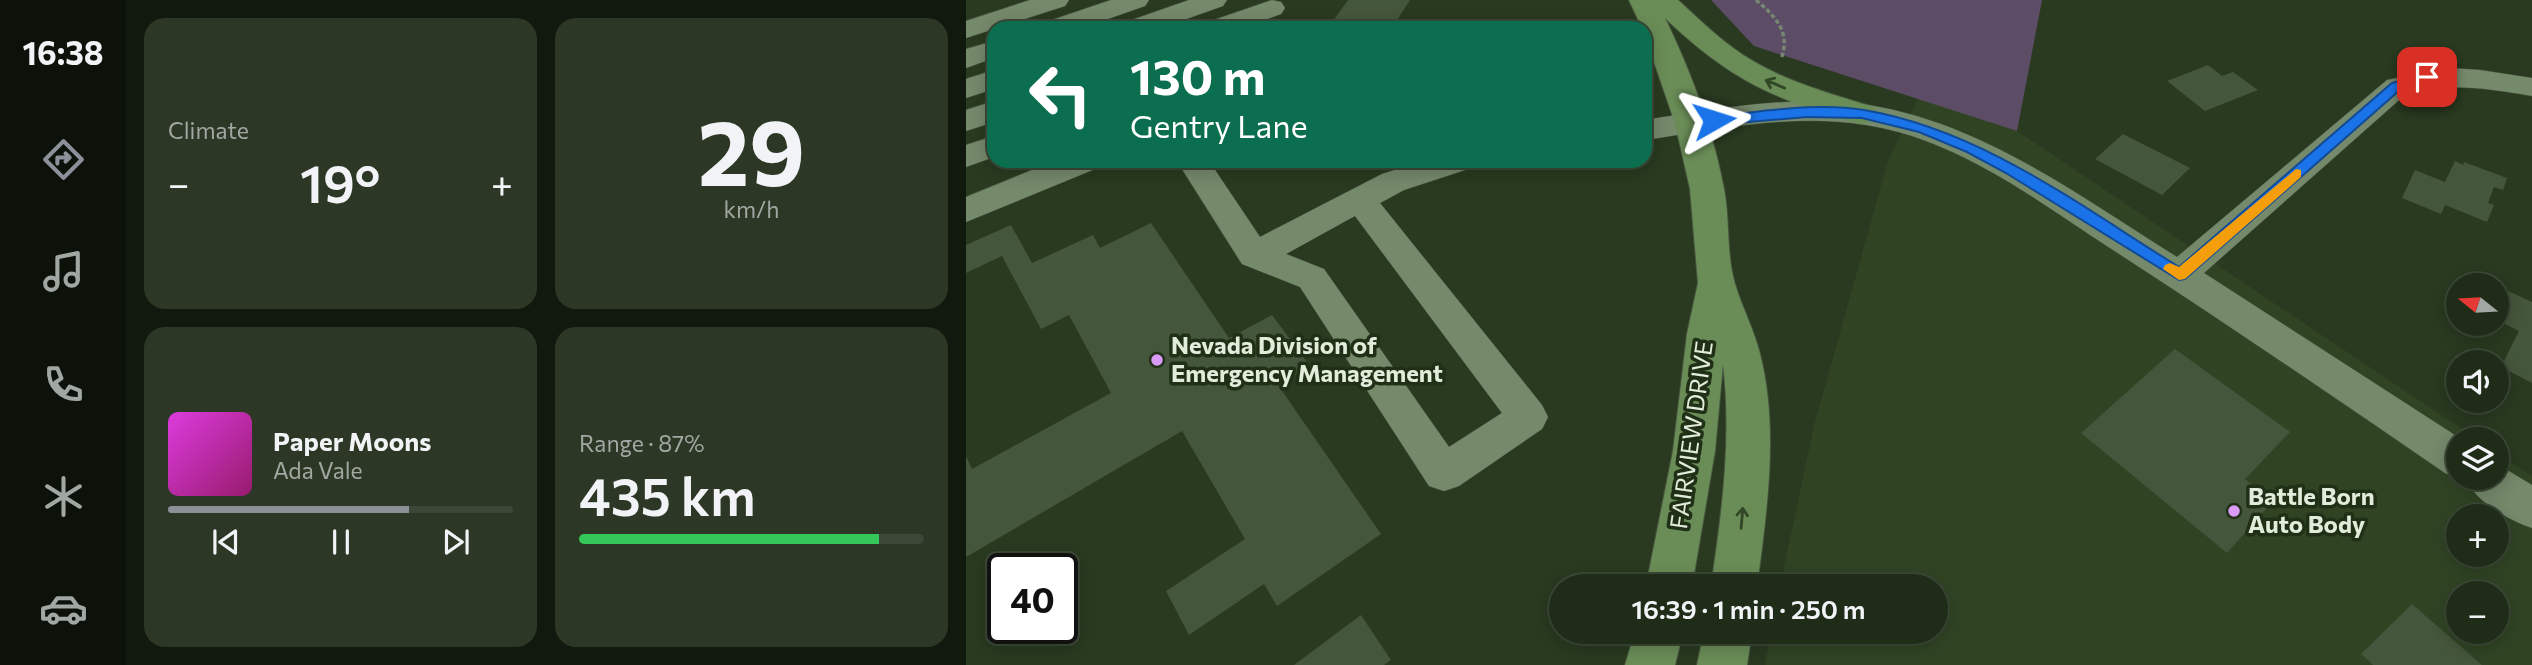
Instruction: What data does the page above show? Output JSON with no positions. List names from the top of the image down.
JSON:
{
  "streets": {
    "main road": ["FAIRVIEW DRIVE"]
  },
  "places": ["Nevada Division of Emergency Management", "Battle Born Auto Body"],
  "north": "left",
  "page": {
    "tabs": "16:38",
    "tile": [
      "Climate",
      ["29", "km/h"],
      ["Range · 87%", "435 km"]
    ],
    "turn": ["130 m", "Gentry Lane"],
    "heat": ["−", "19°", "+"],
    "map_buttons": ["+", "−"],
    "song": ["Paper Moons", "Ada Vale"],
    "limit": "40",
    "trip": "16:39 · 1 min · 250 m"
  }
}
